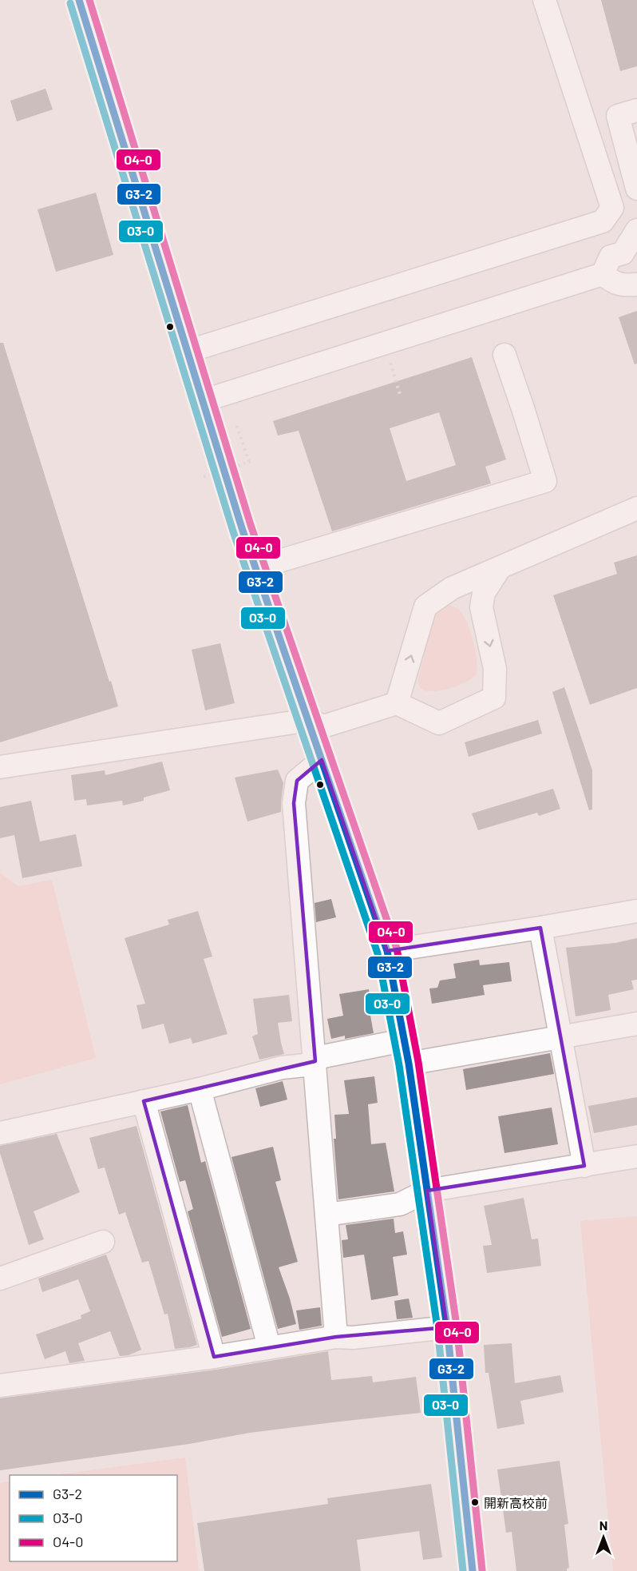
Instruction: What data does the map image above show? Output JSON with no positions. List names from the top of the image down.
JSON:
{
  "places": ["開新高校前"],
  "lines": ["transit line G3-2", "transit line O4-0", "transit line O3-0"],
  "legend": ["G3-2", "O3-0", "O4-0"],
  "north": "top"
}
